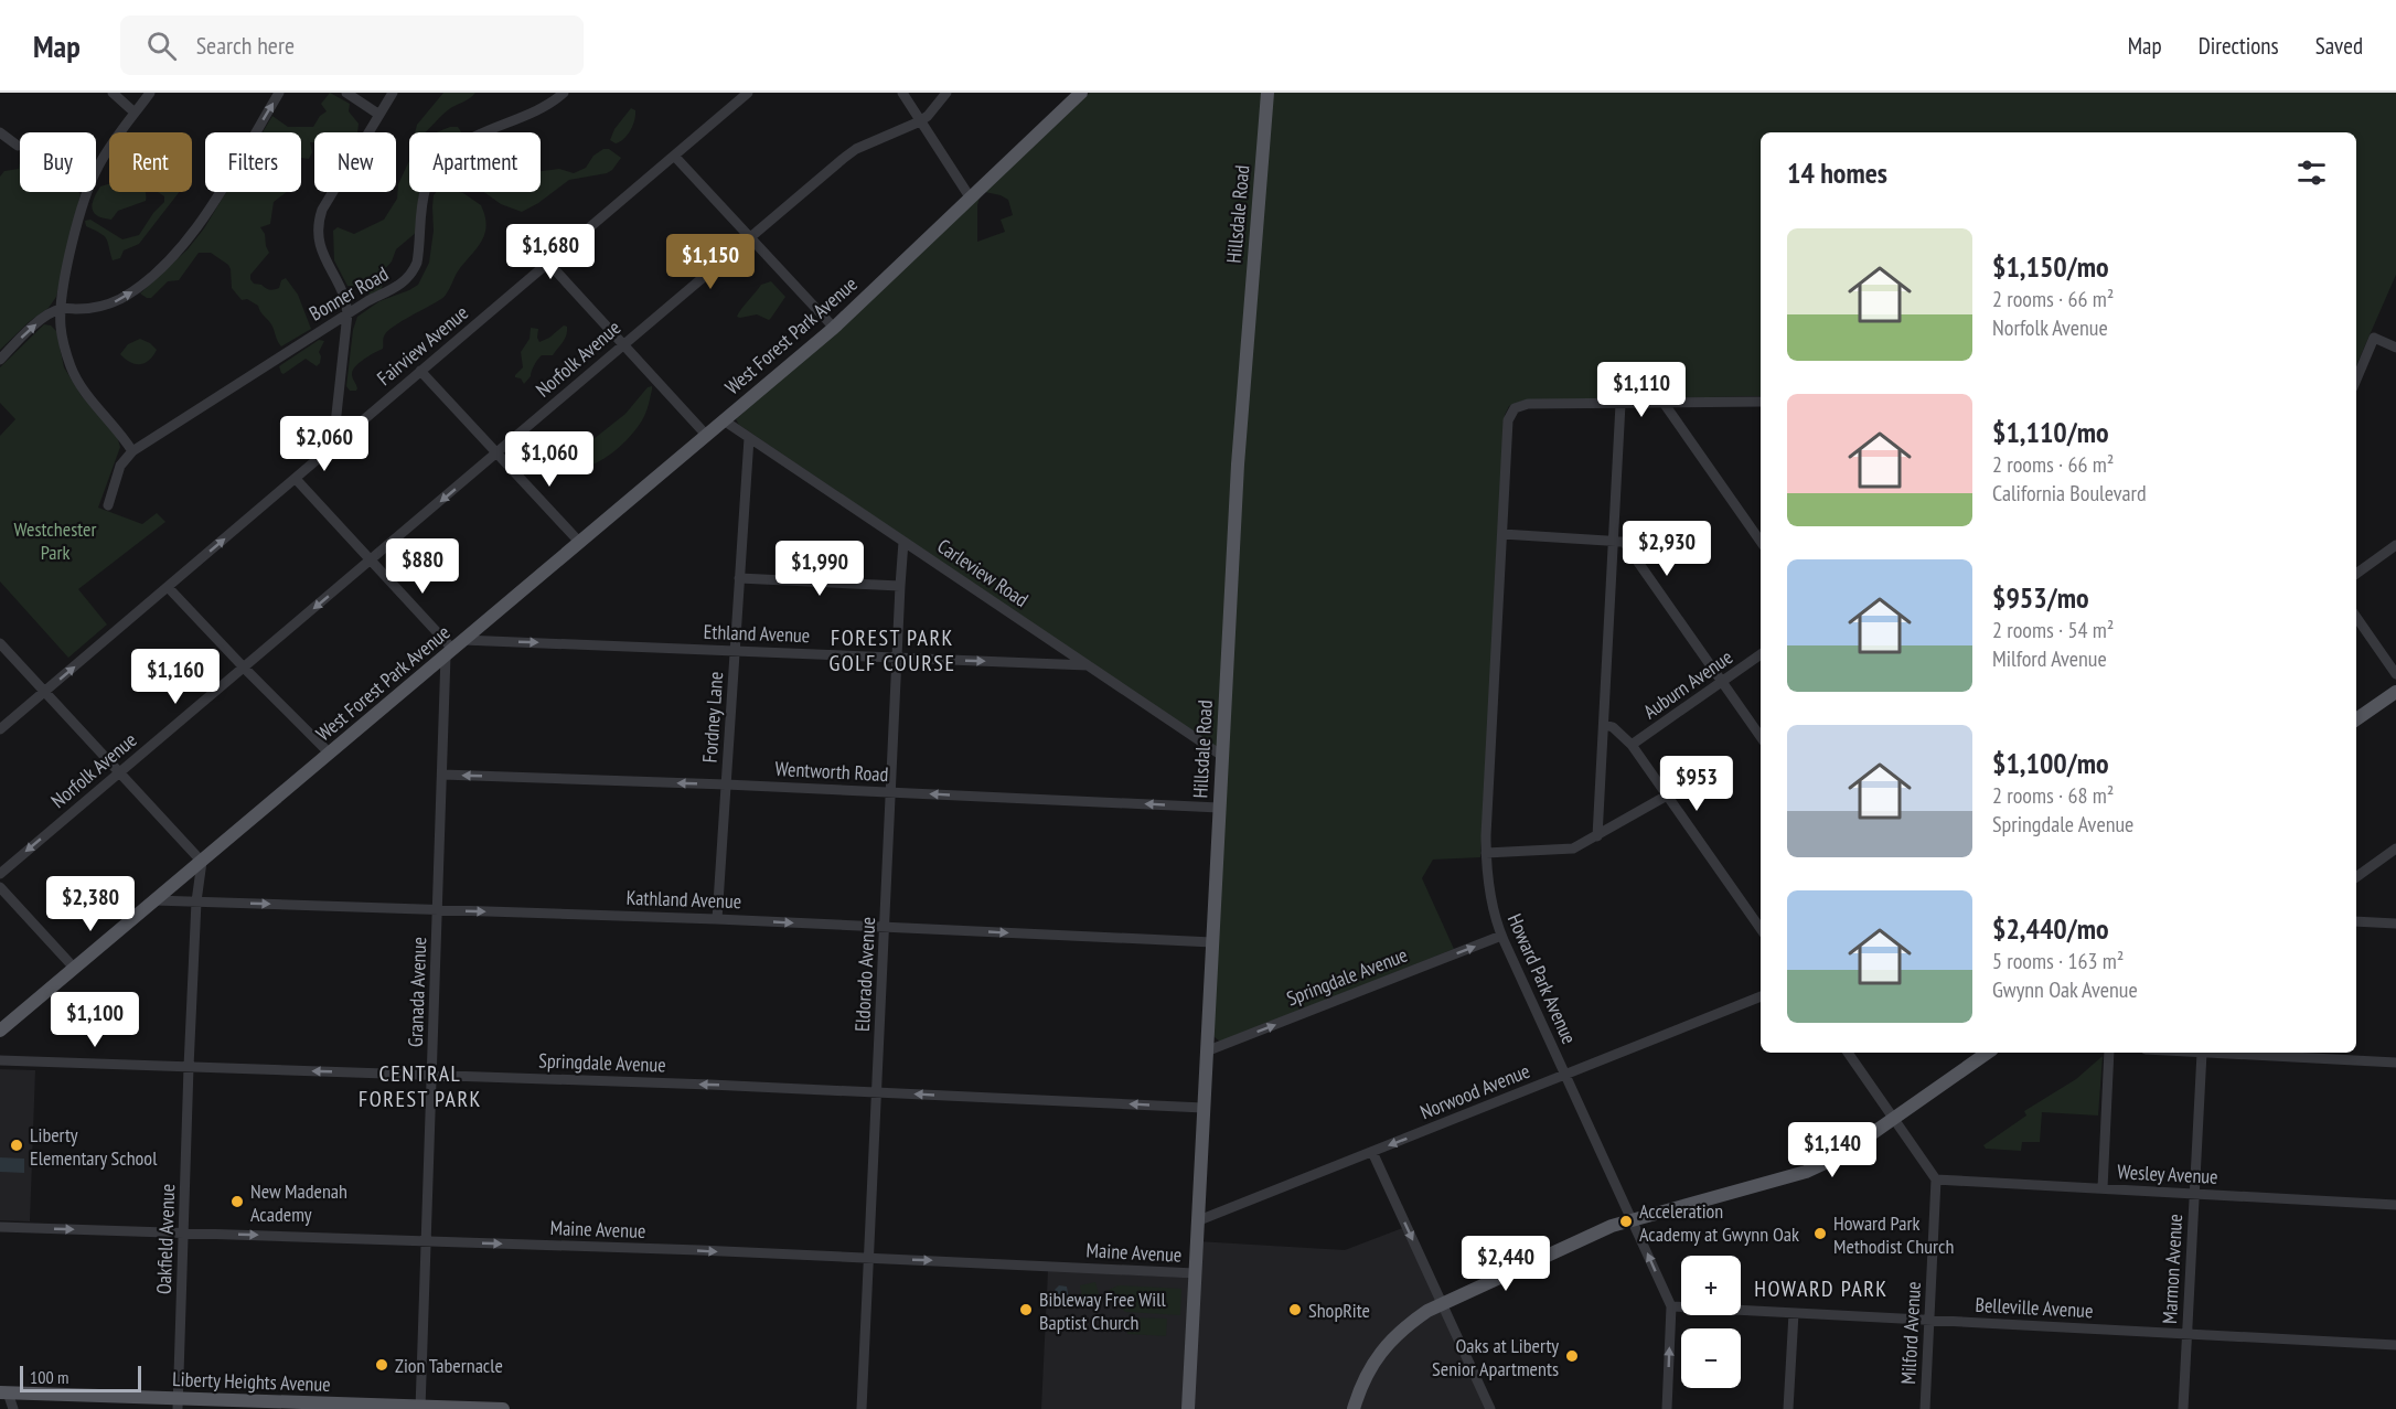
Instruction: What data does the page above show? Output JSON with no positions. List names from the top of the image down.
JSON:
{
  "streets": {
    "main road": ["Hillsdale Road", "West Forest Park Avenue", "Liberty Heights Avenue"],
    "street": [
      "Bonner Road",
      "Fairview Avenue",
      "Norfolk Avenue",
      "Carleview Road",
      "Ethland Avenue",
      "Auburn Avenue",
      "Fordney Lane",
      "Wentworth Road",
      "Kathland Avenue",
      "Eldorado Avenue",
      "Springdale Avenue",
      "Howard Park Avenue",
      "Granada Avenue",
      "Norwood Avenue",
      "Wesley Avenue",
      "Maine Avenue",
      "Oakfield Avenue",
      "Marmon Avenue",
      "Belleville Avenue",
      "Milford Avenue"
    ]
  },
  "crossings": [
    ["Hillsdale Road", "Carleview Road"],
    ["Hillsdale Road", "Wentworth Road"],
    ["Hillsdale Road", "Kathland Avenue"],
    ["Hillsdale Road", "Springdale Avenue"],
    ["Hillsdale Road", "Norwood Avenue"],
    ["Hillsdale Road", "Maine Avenue"],
    ["West Forest Park Avenue", "Carleview Road"],
    ["West Forest Park Avenue", "Ethland Avenue"],
    ["West Forest Park Avenue", "Kathland Avenue"],
    ["West Forest Park Avenue", "Granada Avenue"],
    ["West Forest Park Avenue", "Oakfield Avenue"],
    ["Carleview Road", "Ethland Avenue"],
    ["Carleview Road", "Fordney Lane"],
    ["Carleview Road", "Eldorado Avenue"],
    ["Ethland Avenue", "Fordney Lane"],
    ["Ethland Avenue", "Eldorado Avenue"],
    ["Ethland Avenue", "Granada Avenue"],
    ["Fordney Lane", "Wentworth Road"],
    ["Fordney Lane", "Kathland Avenue"],
    ["Wentworth Road", "Eldorado Avenue"],
    ["Wentworth Road", "Granada Avenue"],
    ["Kathland Avenue", "Eldorado Avenue"],
    ["Kathland Avenue", "Granada Avenue"],
    ["Kathland Avenue", "Oakfield Avenue"],
    ["Eldorado Avenue", "Springdale Avenue"],
    ["Eldorado Avenue", "Maine Avenue"],
    ["Springdale Avenue", "Howard Park Avenue"],
    ["Springdale Avenue", "Granada Avenue"],
    ["Springdale Avenue", "Oakfield Avenue"],
    ["Howard Park Avenue", "Norwood Avenue"],
    ["Howard Park Avenue", "Belleville Avenue"],
    ["Granada Avenue", "Maine Avenue"],
    ["Granada Avenue", "Liberty Heights Avenue"],
    ["Wesley Avenue", "Marmon Avenue"],
    ["Wesley Avenue", "Milford Avenue"],
    ["Maine Avenue", "Oakfield Avenue"],
    ["Oakfield Avenue", "Liberty Heights Avenue"],
    ["Marmon Avenue", "Belleville Avenue"],
    ["Belleville Avenue", "Milford Avenue"]
  ],
  "one_way": [
    "Norfolk Avenue",
    "Ethland Avenue",
    "Wentworth Road",
    "Kathland Avenue",
    "Maine Avenue"
  ],
  "districts": ["FOREST PARK GOLF COURSE", "CENTRAL FOREST PARK", "HOWARD PARK"],
  "parks": ["Westchester Park"],
  "places": [
    "Liberty Elementary School",
    "New Madenah Academy",
    "Acceleration Academy at Gwynn Oak",
    "Howard Park Methodist Church",
    "Bibleway Free Will Baptist Church",
    "ShopRite",
    "Oaks at Liberty Senior Apartments",
    "Zion Tabernacle"
  ],
  "scale_bar": "100 m",
  "page": {
    "header": "Map",
    "search": "Search here",
    "nav": ["Map", "Directions", "Saved"],
    "chip": [
      "Buy",
      "Rent",
      "Filters",
      "New",
      "Apartment"
    ],
    "heading": "14 homes",
    "list": [
      {
        "name": "$1,150/mo",
        "note": "2 rooms · 66 m² · Norfolk Avenue"
      },
      {
        "name": "$1,110/mo",
        "note": "2 rooms · 66 m² · California Boulevard"
      },
      {
        "name": "$953/mo",
        "note": "2 rooms · 54 m² · Milford Avenue"
      },
      {
        "name": "$1,100/mo",
        "note": "2 rooms · 68 m² · Springdale Avenue"
      },
      {
        "name": "$2,440/mo",
        "note": "5 rooms · 163 m² · Gwynn Oak Avenue"
      }
    ],
    "price": [
      "$1,680",
      "$1,150",
      "$1,110",
      "$2,060",
      "$1,060",
      "$2,930",
      "$880",
      "$1,990",
      "$1,160",
      "$953",
      "$2,380",
      "$1,100",
      "$1,140",
      "$2,440"
    ],
    "map_buttons": ["+", "−"],
    "scale": "100 m"
  }
}
